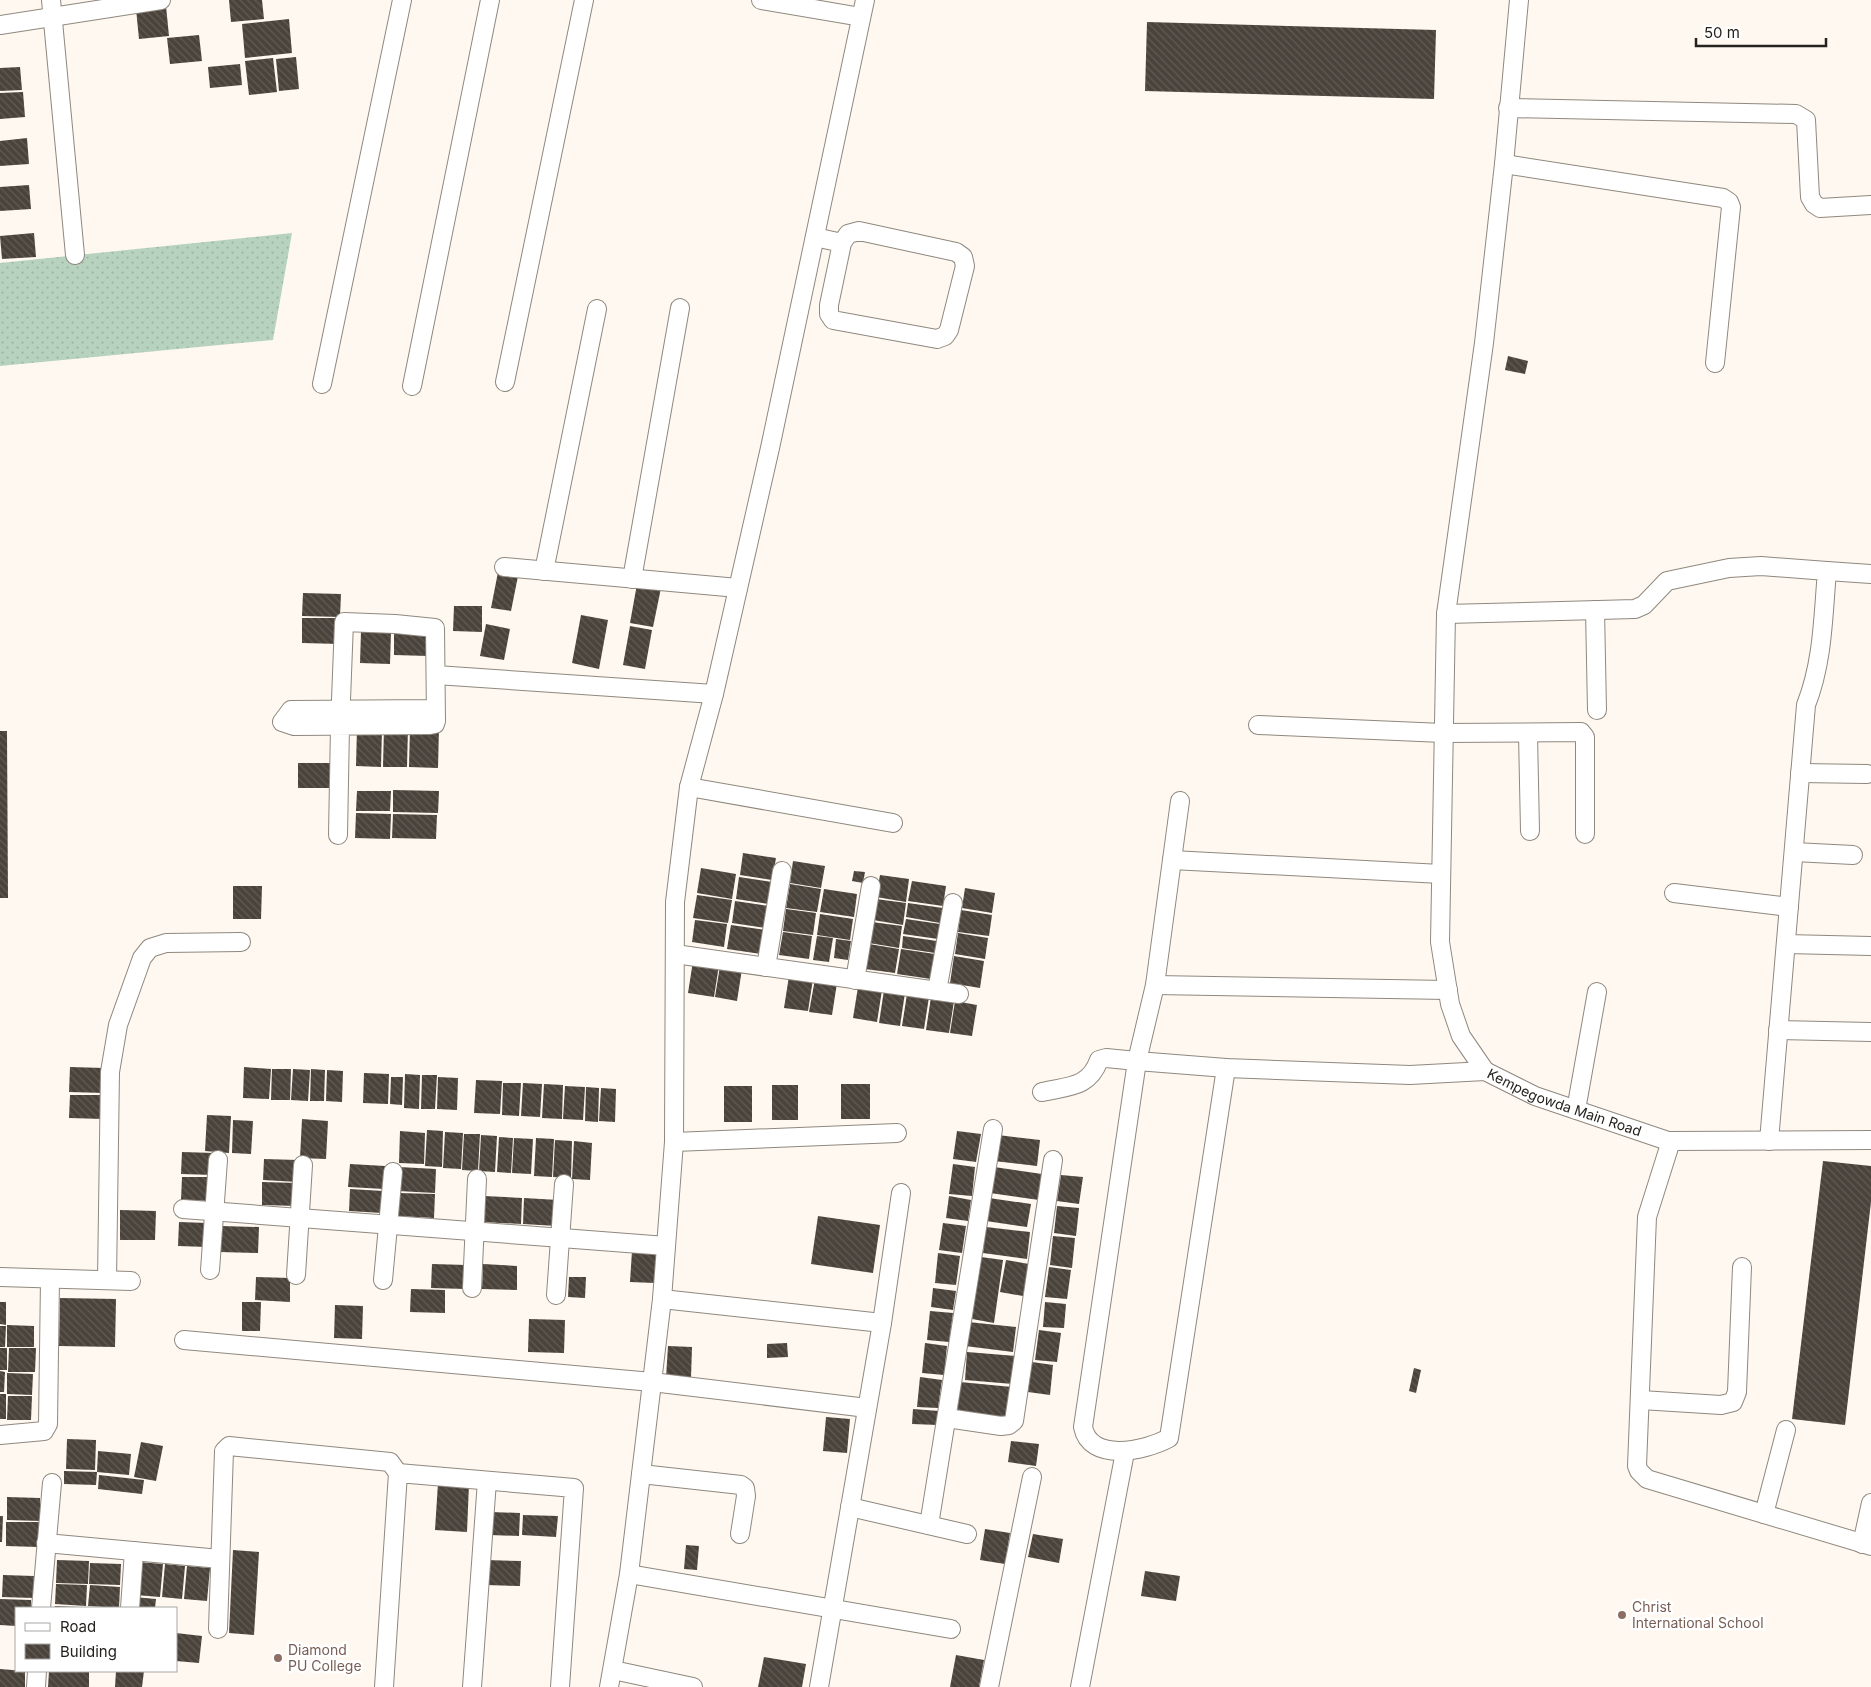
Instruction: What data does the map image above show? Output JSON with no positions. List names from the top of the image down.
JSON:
{
  "streets": {
    "street": ["Kempegowda Main Road"]
  },
  "places": ["Christ International School", "Diamond PU College"],
  "legend": ["Road", "Building"],
  "scale_bar": "50 m"
}
